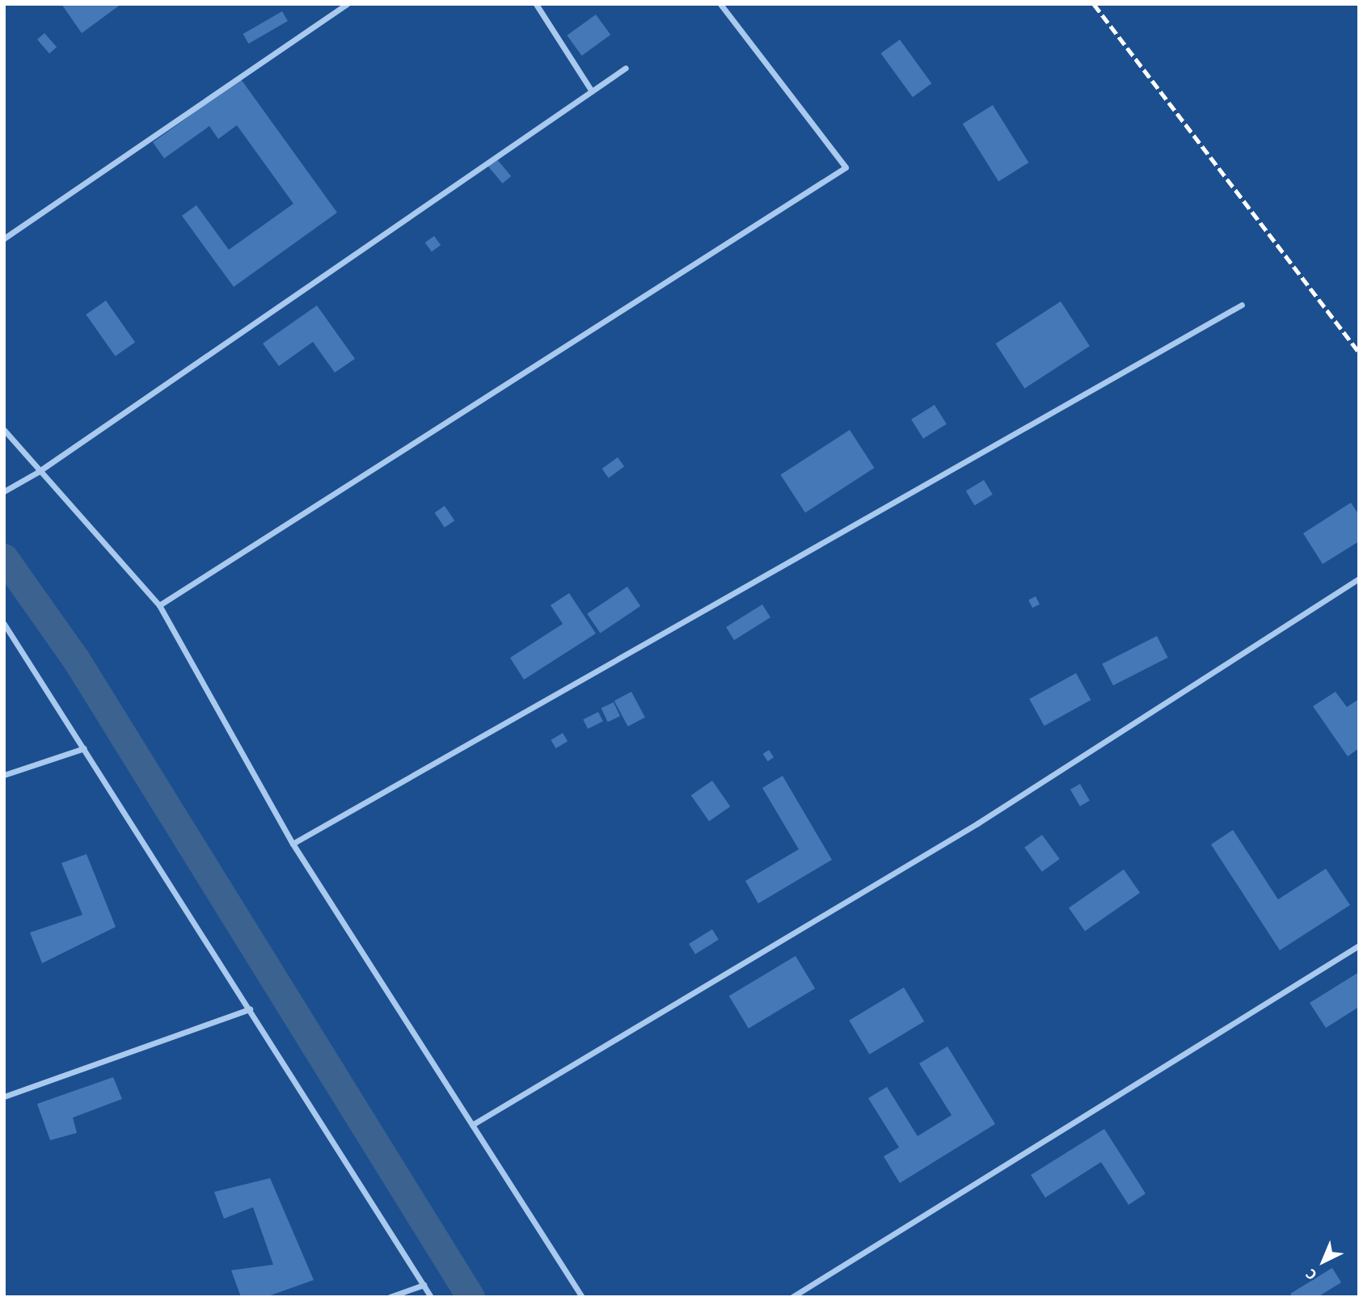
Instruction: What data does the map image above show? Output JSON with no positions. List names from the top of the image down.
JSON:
{
  "north": "bottom left"
}
